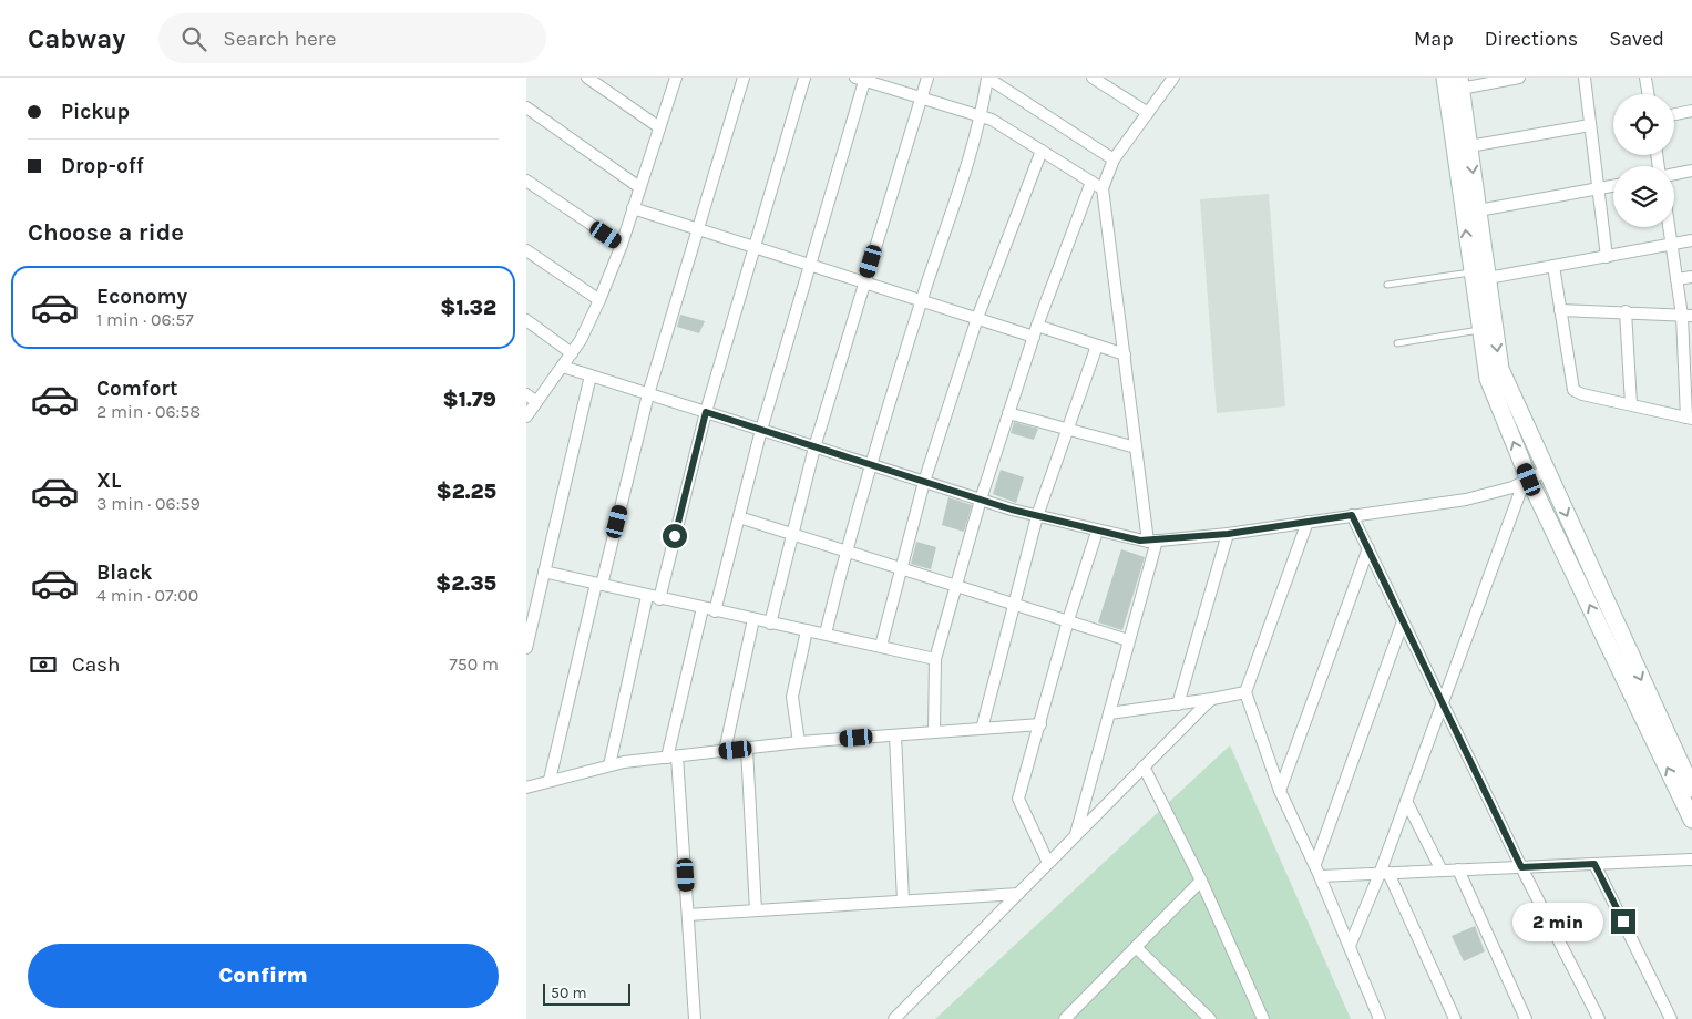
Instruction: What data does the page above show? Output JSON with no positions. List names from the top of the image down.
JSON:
{
  "scale_bar": "50 m",
  "page": {
    "header": "Cabway",
    "search": "Search here",
    "nav": ["Map", "Directions", "Saved"],
    "banner": ["Pickup", "Drop-off"],
    "heading": "Choose a ride",
    "list": [
      {
        "name": "Economy",
        "note": "1 min · 06:57",
        "value": "$1.32"
      },
      {
        "name": "Comfort",
        "note": "2 min · 06:58",
        "value": "$1.79"
      },
      {
        "name": "XL",
        "note": "3 min · 06:59",
        "value": "$2.25"
      },
      {
        "name": "Black",
        "note": "4 min · 07:00",
        "value": "$2.35"
      }
    ],
    "pay": ["Cash", "750 m"],
    "bubble": "2 min",
    "buttons": "Confirm",
    "scale": "50 m"
  }
}
